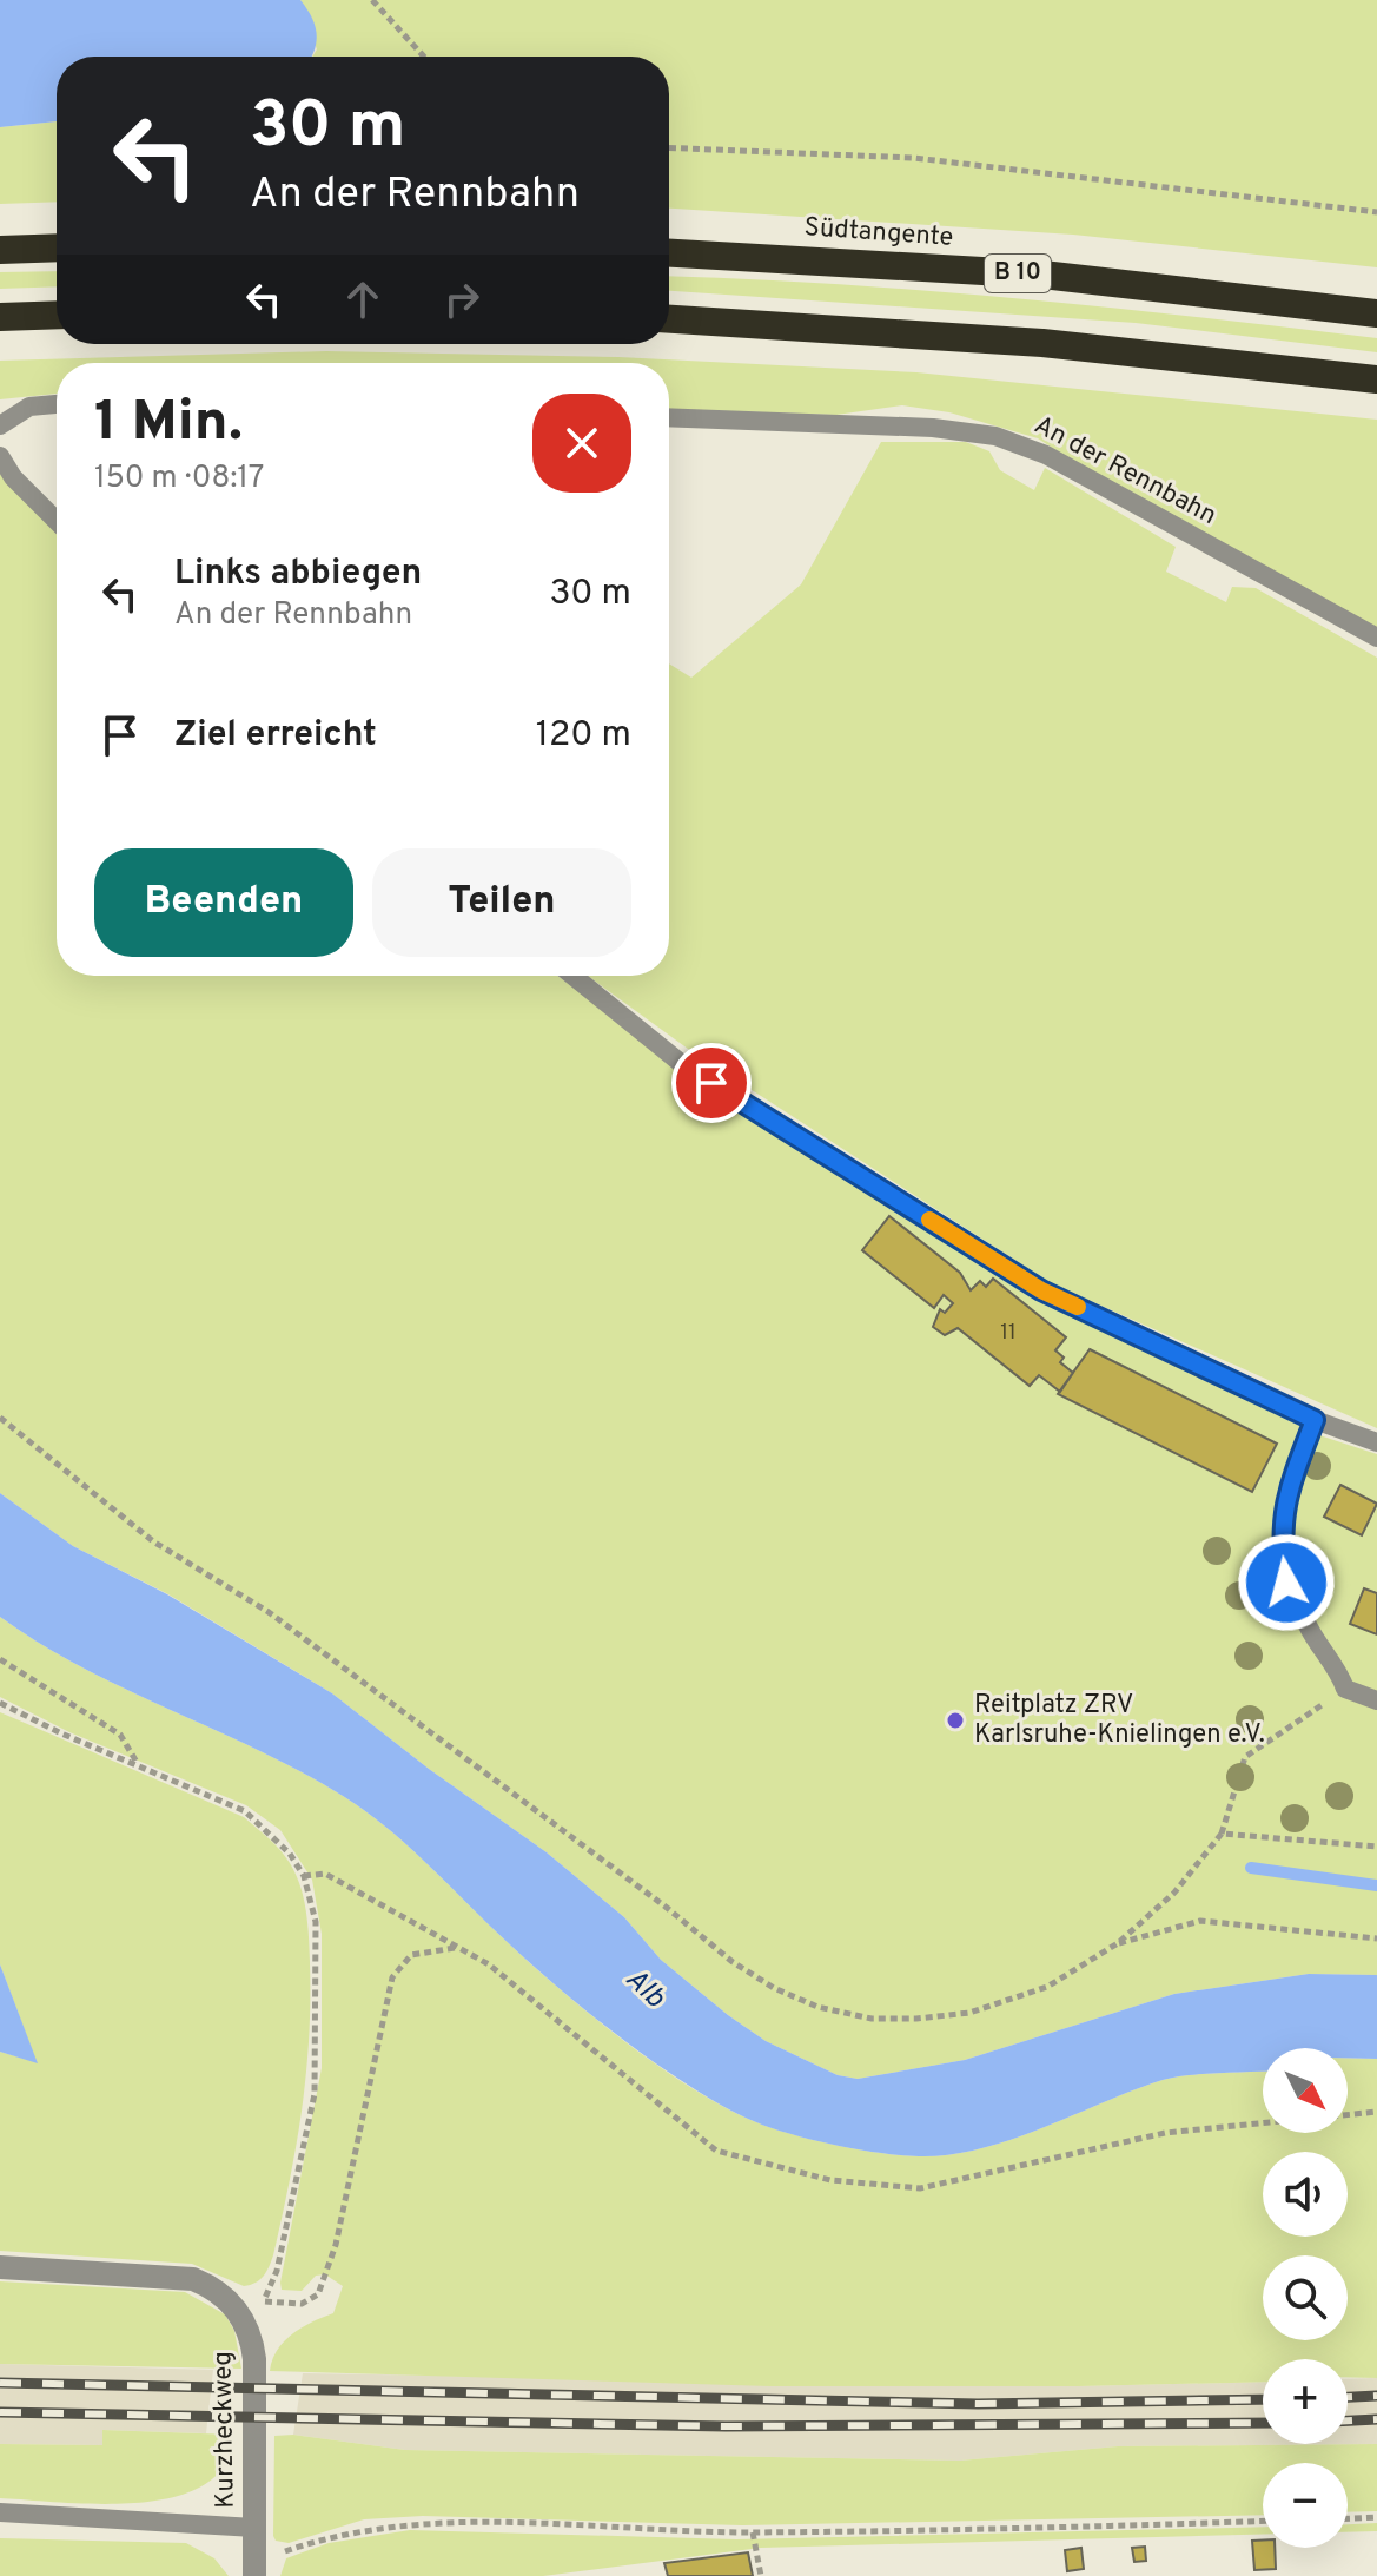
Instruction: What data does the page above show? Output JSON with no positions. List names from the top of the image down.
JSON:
{
  "streets": {
    "highway": ["Südtangente", "B 10"],
    "street": ["Kurzheckweg"],
    "lane": ["An der Rennbahn"]
  },
  "water": ["Alb"],
  "places": ["Reitplatz ZRV Karlsruhe-Knielingen e.V."],
  "house_numbers": ["11"],
  "north": "bottom right",
  "page": {
    "turn": ["30 m", "An der Rennbahn"],
    "heading": ["1 Min.", "150 m · 08:17"],
    "list": [
      {
        "name": "Links abbiegen",
        "note": "An der Rennbahn",
        "value": "30 m"
      },
      {
        "name": "Ziel erreicht",
        "value": "120 m"
      }
    ],
    "buttons": ["Beenden", "Teilen"],
    "map_buttons": ["+", "−"]
  }
}
